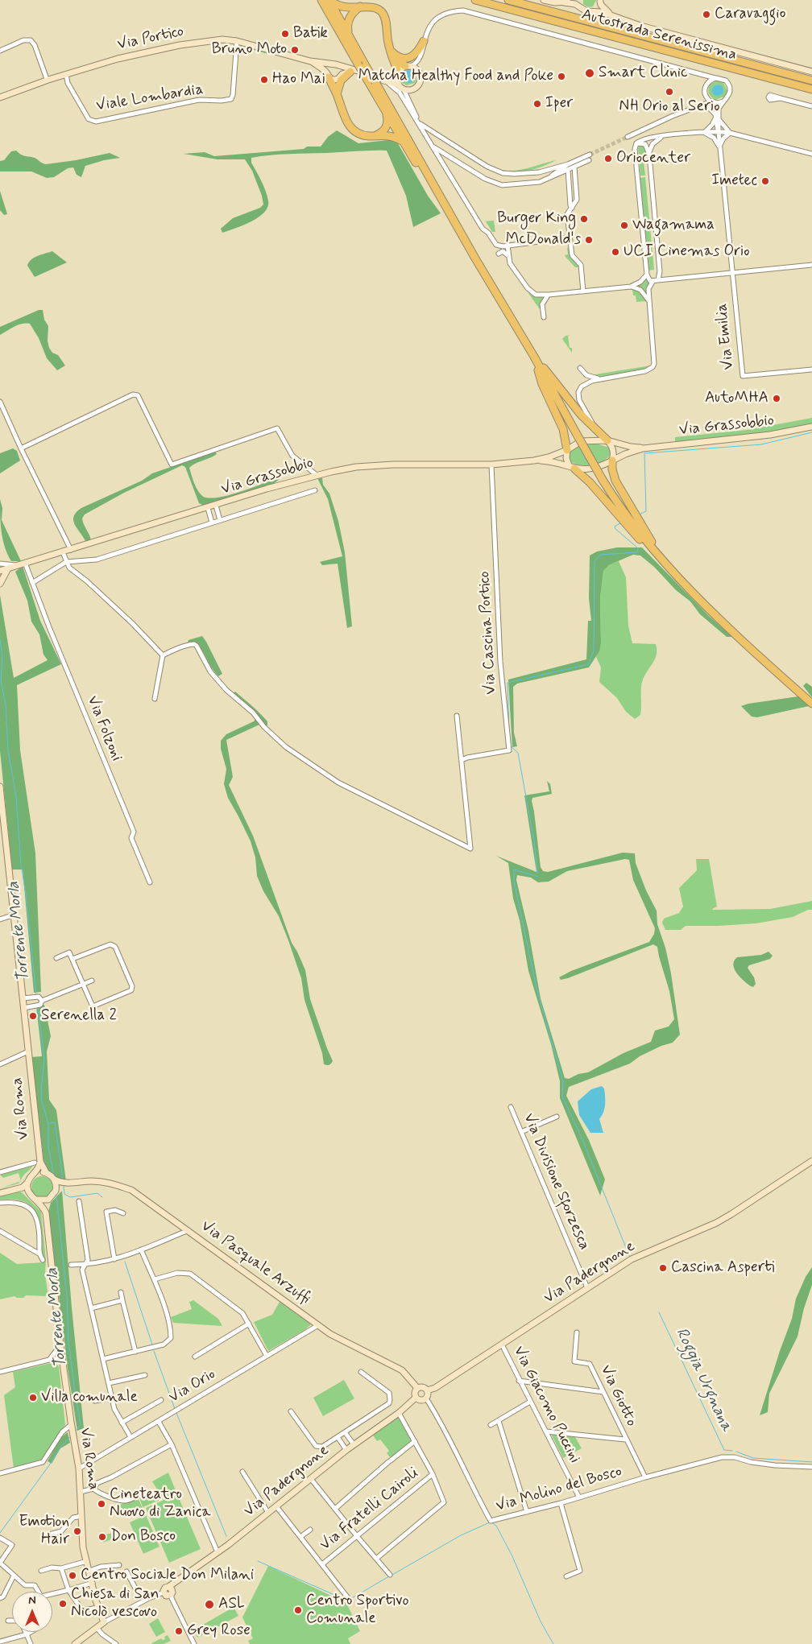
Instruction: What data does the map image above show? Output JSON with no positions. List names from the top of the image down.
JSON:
{
  "streets": {
    "highway": ["Autostrada Serenissima"],
    "street": [
      "Via Portico",
      "Viale Lombardia",
      "Via Emilia",
      "Via Grassobbio",
      "Via Cascina Portico",
      "Via Folzoni",
      "Via Roma",
      "Via Divisione Sforzesca",
      "Via Pasquale Arzuffi",
      "Via Padergnone",
      "Via Orio",
      "Via Giotto",
      "Via Giacomo Puccini",
      "Via Molino del Bosco",
      "Via Fratelli Cairoli"
    ]
  },
  "crossings": [
    ["Via Portico", "Viale Lombardia"],
    ["Via Grassobbio", "Via Cascina Portico"],
    ["Via Grassobbio", "Via Folzoni"],
    ["Via Roma", "Via Pasquale Arzuffi"],
    ["Via Roma", "Via Orio"],
    ["Via Divisione Sforzesca", "Via Padergnone"],
    ["Via Pasquale Arzuffi", "Via Padergnone"],
    ["Via Pasquale Arzuffi", "Via Orio"],
    ["Via Pasquale Arzuffi", "Via Molino del Bosco"],
    ["Via Padergnone", "Via Giacomo Puccini"],
    ["Via Padergnone", "Via Molino del Bosco"],
    ["Via Giotto", "Via Molino del Bosco"],
    ["Via Giacomo Puccini", "Via Molino del Bosco"]
  ],
  "water": ["Torrente Morla", "Roggia Urgnana"],
  "places": [
    "Caravaggio",
    "Batik",
    "Bruno Moto",
    "Smart Clinic",
    "Matcha Healthy Food and Poke",
    "Hao Mai",
    "NH Orio al Serio",
    "Iper",
    "Oriocenter",
    "Imetec",
    "Burger King",
    "Wagamama",
    "McDonald's",
    "UCI Cinemas Orio",
    "AutoMHA",
    "Serenella 2",
    "Cascina Asperti",
    "Villa comunale",
    "Cineteatro Nuovo di Zanica",
    "Emotion Hair",
    "Don Bosco",
    "Centro Sociale Don Milani",
    "Chiesa di San Nicolò vescovo",
    "ASL",
    "Centro Sportivo Comunale",
    "Grey Rose"
  ],
  "north": "top"
}
